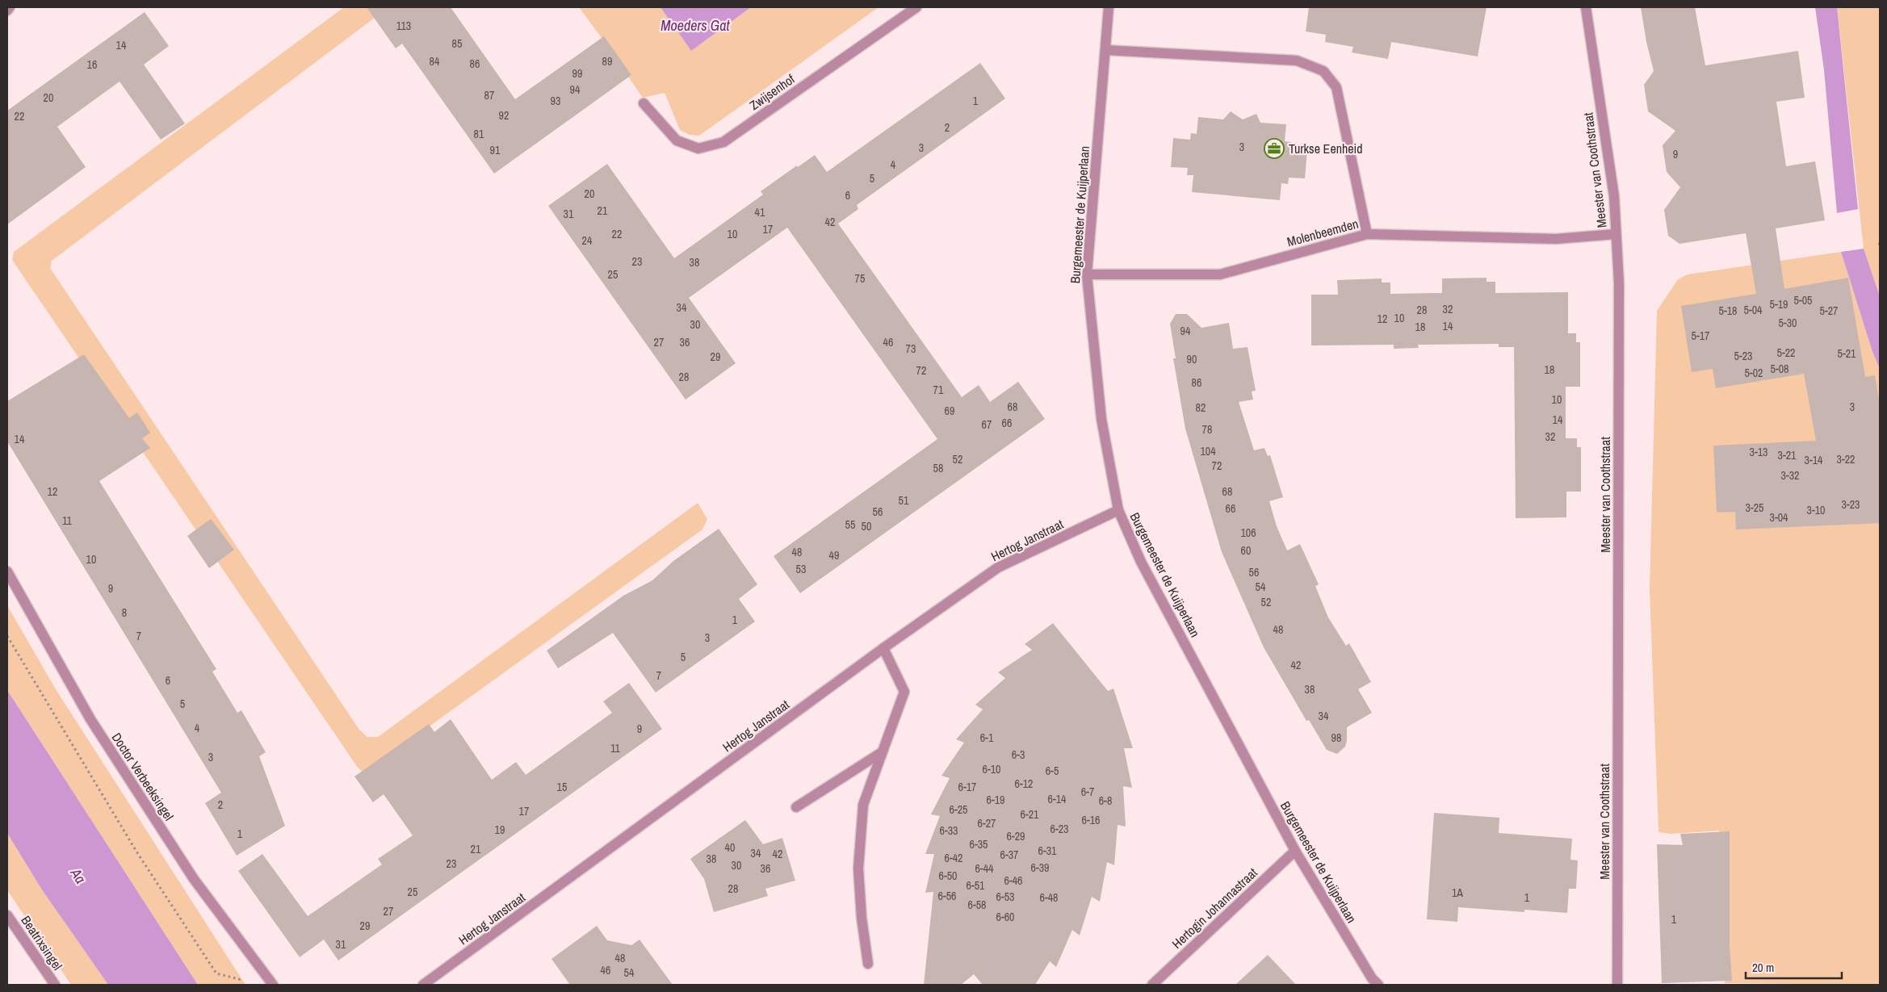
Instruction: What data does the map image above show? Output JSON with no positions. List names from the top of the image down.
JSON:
{
  "streets": {
    "street": [
      "Zwijsenhof",
      "Meester van Coothstraat",
      "Burgemeester de Kuijperlaan",
      "Molenbeemden",
      "Hertog Janstraat",
      "Doctor Verbeeksingel",
      "Hertogin Johannastraat",
      "Beatrixsingel"
    ]
  },
  "crossings": [
    ["Meester van Coothstraat", "Molenbeemden"],
    ["Burgemeester de Kuijperlaan", "Molenbeemden"],
    ["Burgemeester de Kuijperlaan", "Hertog Janstraat"],
    ["Burgemeester de Kuijperlaan", "Hertogin Johannastraat"]
  ],
  "water": ["Moeders Gat", "Aa"],
  "places": {
    "office": ["Turkse Eenheid"]
  },
  "house_numbers": [
    "113",
    "85",
    "14",
    "84",
    "89",
    "86",
    "16",
    "99",
    "94",
    "87",
    "20",
    "93",
    "1",
    "92",
    "22",
    "2",
    "81",
    "3",
    "3",
    "91",
    "9",
    "4",
    "5",
    "20",
    "6",
    "21",
    "41",
    "31",
    "42",
    "17",
    "22",
    "10",
    "24",
    "23",
    "38",
    "25",
    "75",
    "5-05",
    "5-19",
    "34",
    "32",
    "28",
    "5-04",
    "5-18",
    "5-27",
    "10",
    "12",
    "5-30",
    "30",
    "14",
    "18",
    "94",
    "5-17",
    "27",
    "36",
    "46",
    "73",
    "5-22",
    "5-21",
    "5-23",
    "29",
    "90",
    "5-08",
    "18",
    "72",
    "5-02",
    "28",
    "86",
    "71",
    "10",
    "68",
    "3",
    "82",
    "69",
    "14",
    "66",
    "67",
    "78",
    "32",
    "14",
    "104",
    "3-13",
    "3-21",
    "52",
    "3-22",
    "3-14",
    "72",
    "58",
    "3-32",
    "12",
    "68",
    "51",
    "3-23",
    "3-25",
    "66",
    "3-10",
    "56",
    "3-04",
    "11",
    "55",
    "50",
    "106",
    "60",
    "48",
    "49",
    "10",
    "53",
    "56",
    "54",
    "9",
    "52",
    "8",
    "1",
    "48",
    "7",
    "3",
    "5",
    "42",
    "7",
    "6",
    "38",
    "5",
    "34",
    "4",
    "9",
    "6-1",
    "98",
    "11",
    "6-3",
    "3",
    "6-10",
    "6-5",
    "6-12",
    "15",
    "6-17",
    "6-7",
    "6-14",
    "6-19",
    "6-8",
    "2",
    "6-25",
    "17",
    "6-21",
    "6-16",
    "6-27",
    "6-23",
    "19",
    "6-33",
    "1",
    "6-29",
    "6-35",
    "40",
    "21",
    "6-31",
    "34",
    "42",
    "6-37",
    "6-42",
    "38",
    "23",
    "30",
    "6-39",
    "36",
    "6-44",
    "6-50",
    "6-46",
    "6-51",
    "28",
    "25",
    "1A",
    "6-56",
    "6-53",
    "6-48",
    "1",
    "6-58",
    "27",
    "6-60",
    "1",
    "29",
    "31",
    "48",
    "46",
    "54"
  ],
  "scale_bar": "20 m"
}
